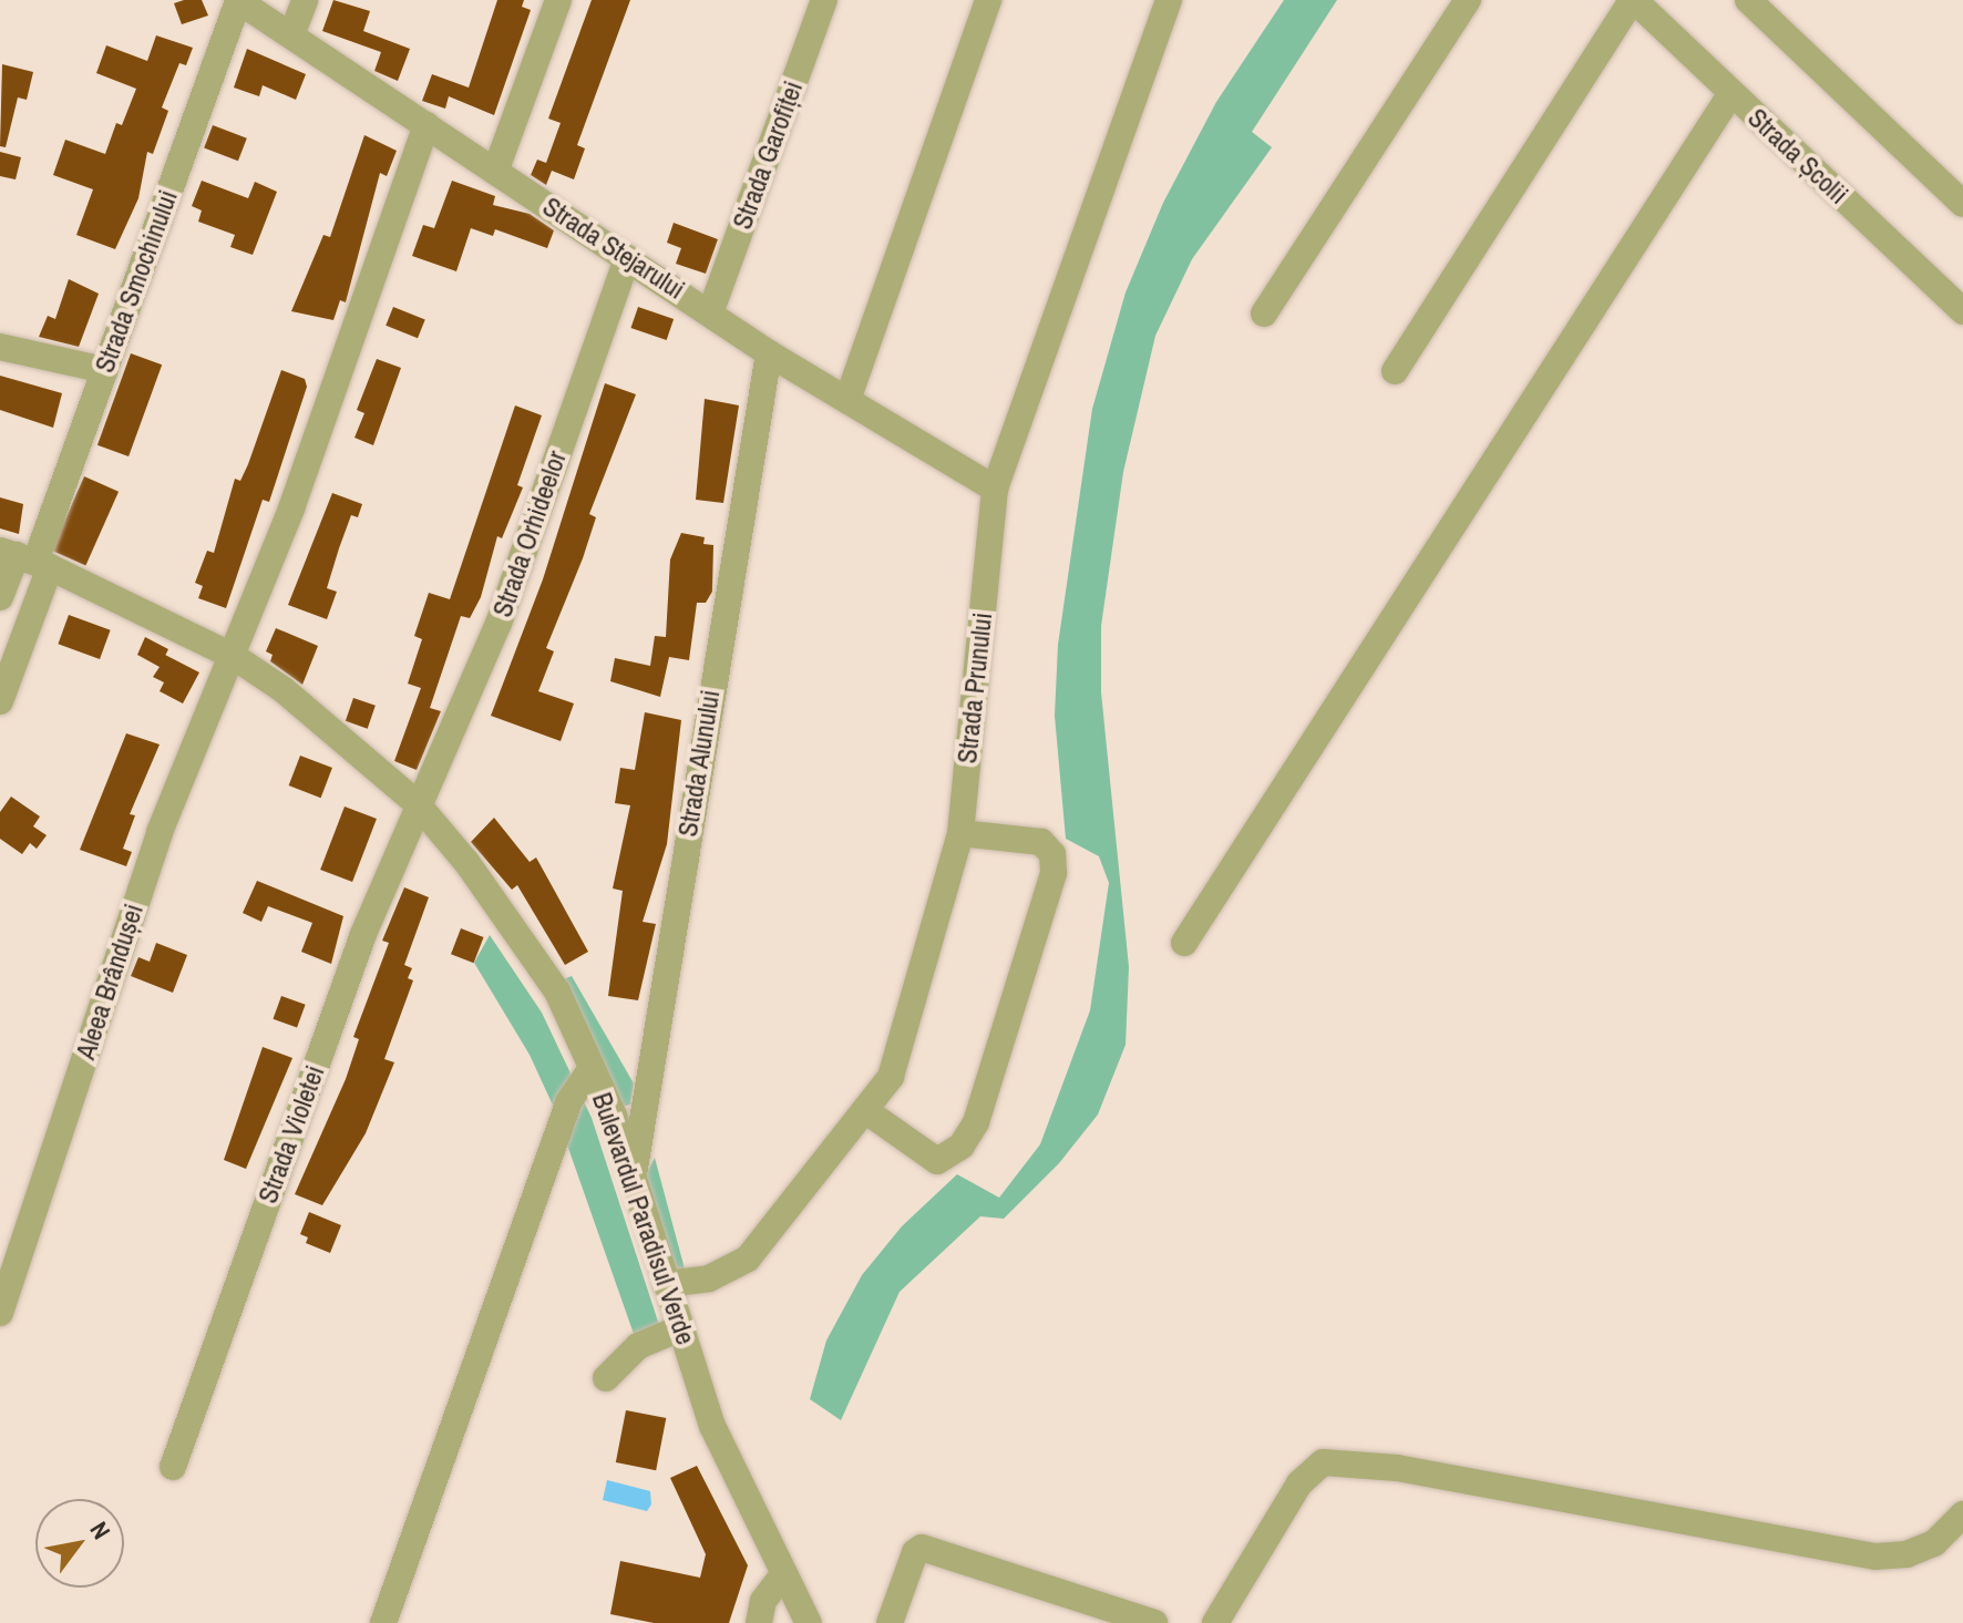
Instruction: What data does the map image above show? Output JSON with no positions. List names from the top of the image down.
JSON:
{
  "streets": {
    "street": [
      "Strada Garofiței",
      "Strada Școlii",
      "Strada Stejarului",
      "Strada Smochinului",
      "Strada Orhideelor",
      "Strada Prunului",
      "Strada Alunului",
      "Aleea Brândușei",
      "Strada Violetei",
      "Bulevardul Paradisul Verde"
    ]
  },
  "crossings": [
    ["Strada Garofiței", "Strada Stejarului"],
    ["Strada Stejarului", "Strada Smochinului"],
    ["Strada Stejarului", "Strada Orhideelor"],
    ["Strada Stejarului", "Strada Prunului"],
    ["Strada Stejarului", "Strada Alunului"],
    ["Strada Smochinului", "Bulevardul Paradisul Verde"],
    ["Strada Orhideelor", "Strada Violetei"],
    ["Strada Orhideelor", "Bulevardul Paradisul Verde"],
    ["Strada Prunului", "Bulevardul Paradisul Verde"],
    ["Strada Alunului", "Bulevardul Paradisul Verde"],
    ["Aleea Brândușei", "Bulevardul Paradisul Verde"],
    ["Strada Violetei", "Bulevardul Paradisul Verde"]
  ],
  "north": "top right"
}
